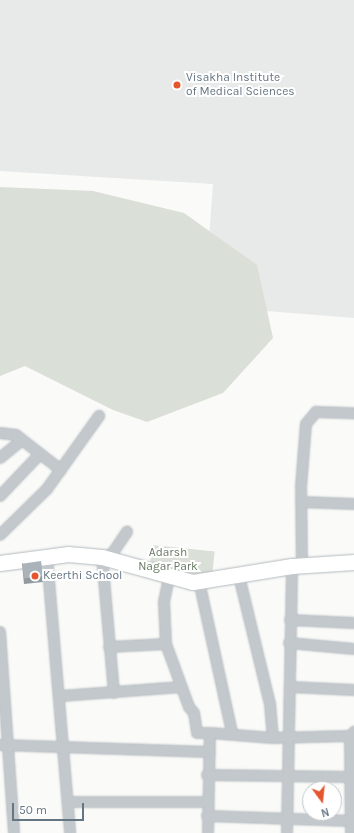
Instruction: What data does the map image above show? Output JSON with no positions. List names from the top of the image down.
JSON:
{
  "parks": ["Adarsh Nagar Park"],
  "places": ["Visakha Institute of Medical Sciences", "Keerthi School"],
  "scale_bar": "50 m",
  "north": "bottom"
}
